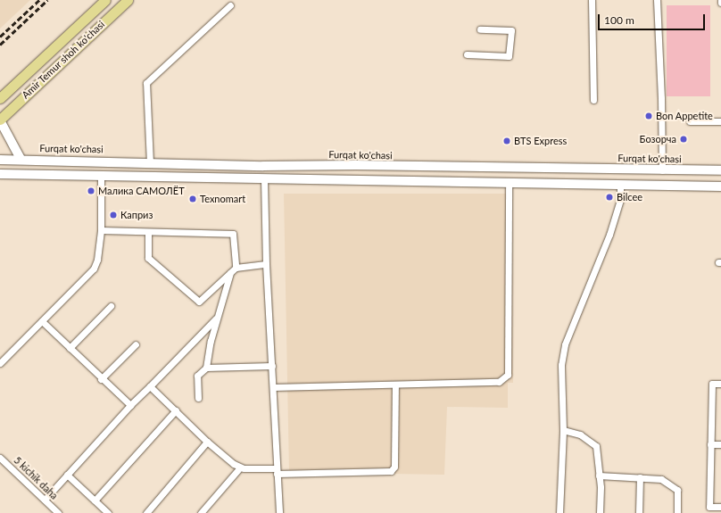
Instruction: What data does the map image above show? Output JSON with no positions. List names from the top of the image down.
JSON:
{
  "streets": {
    "main road": ["Amir Temur shoh ko'chasi", "Furqat ko'chasi"],
    "street": ["5 kichik daha"]
  },
  "places": [
    "Bon Appetite",
    "Бозорча",
    "BTS Express",
    "Малика САМОЛЁТ",
    "Bilcee",
    "Texnomart",
    "Каприз"
  ],
  "scale_bar": "100 m"
}
